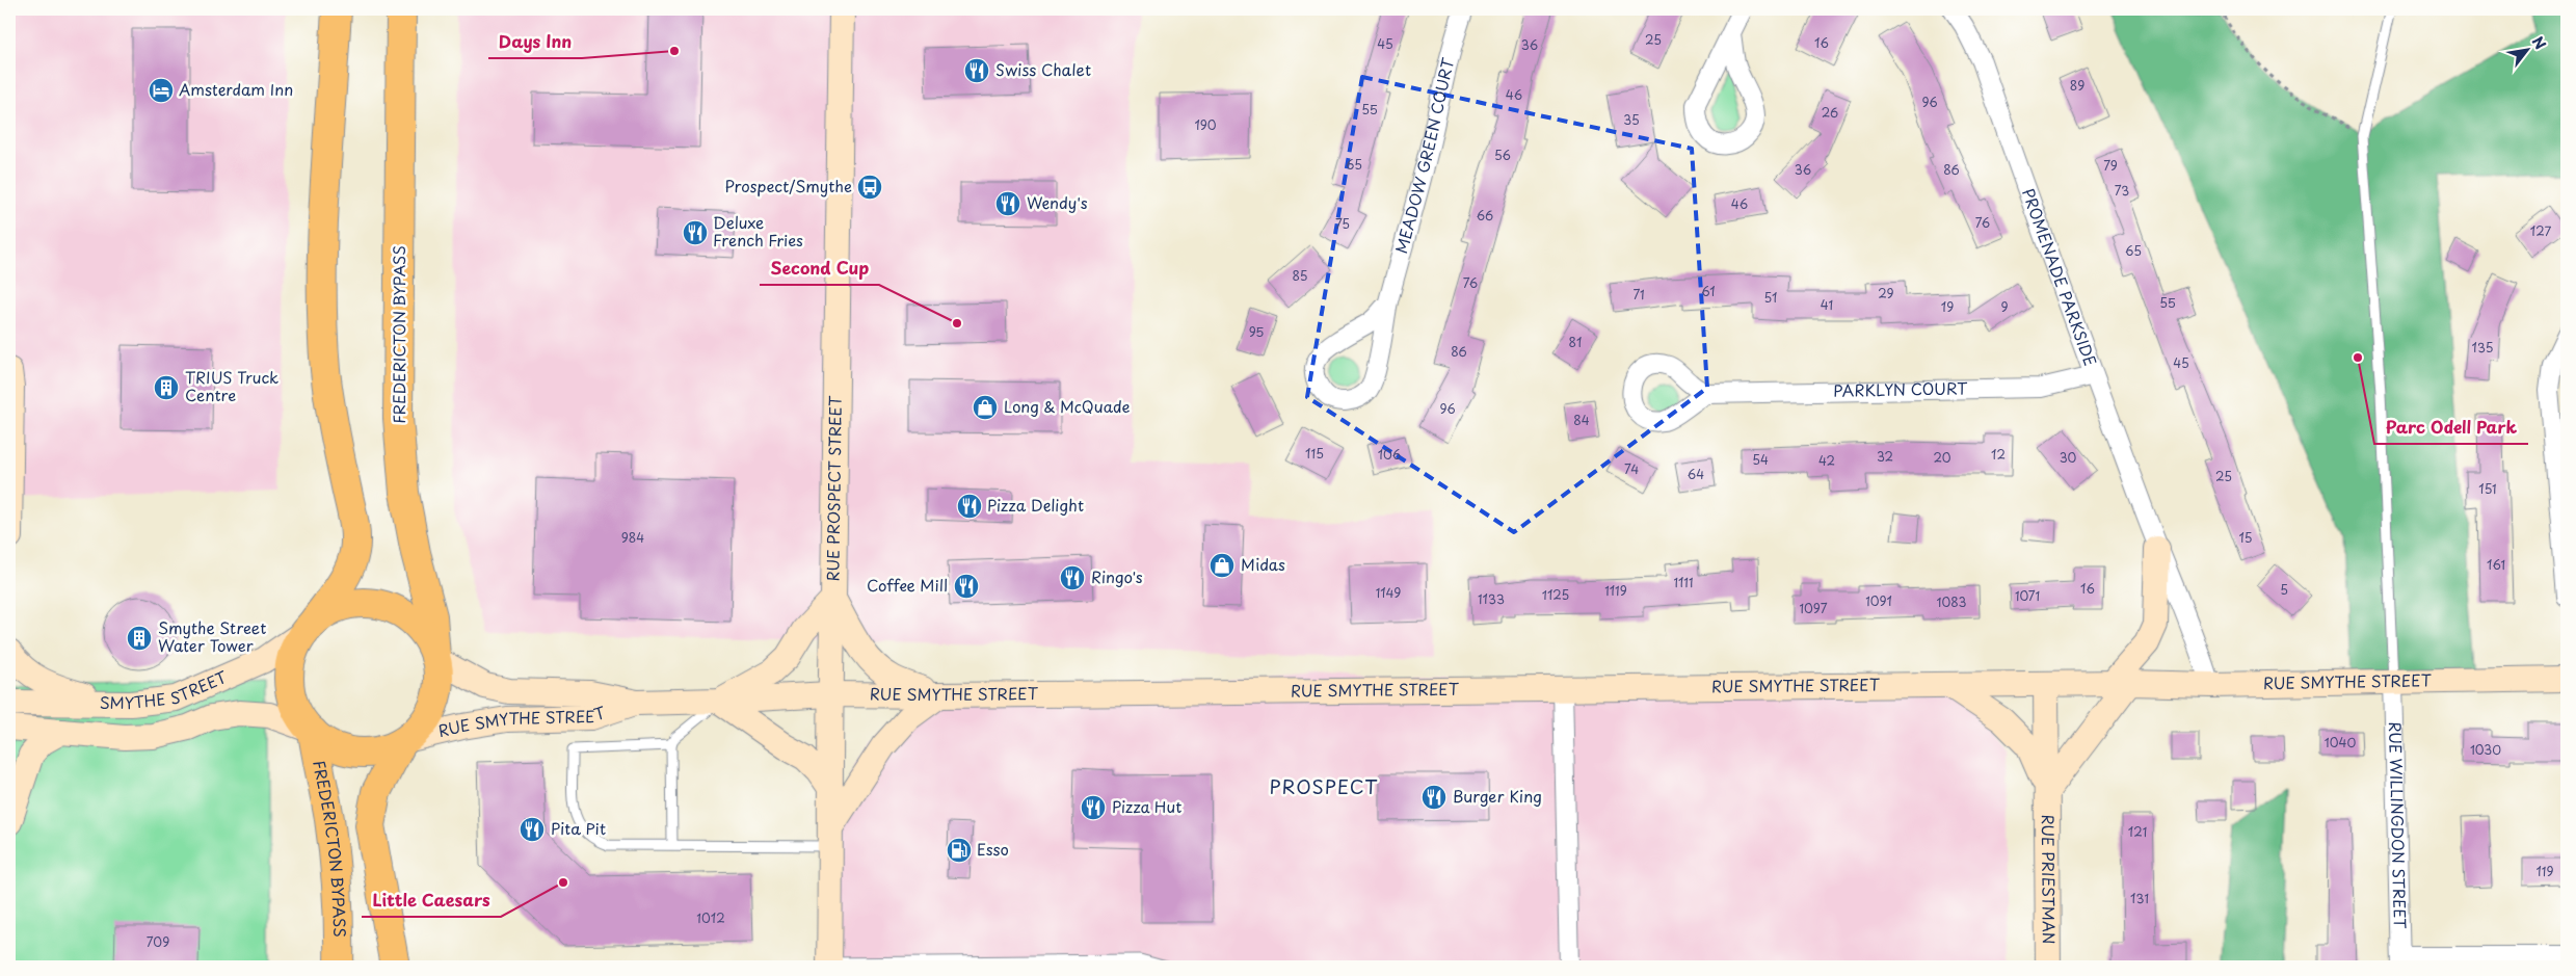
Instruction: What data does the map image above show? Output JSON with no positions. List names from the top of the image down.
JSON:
{
  "streets": {
    "highway": ["FREDERICTON BYPASS"],
    "main road": [
      "RUE PROSPECT STREET",
      "RUE SMYTHE STREET",
      "SMYTHE STREET",
      "RUE PRIESTMAN"
    ],
    "street": [
      "MEADOW GREEN COURT",
      "PROMENADE PARKSIDE",
      "PARKLYN COURT",
      "RUE WILLINGDON STREET"
    ]
  },
  "crossings": [
    ["PROMENADE PARKSIDE", "PARKLYN COURT"],
    ["PROMENADE PARKSIDE", "RUE SMYTHE STREET"],
    ["FREDERICTON BYPASS", "RUE SMYTHE STREET"],
    ["FREDERICTON BYPASS", "SMYTHE STREET"],
    ["RUE PROSPECT STREET", "RUE SMYTHE STREET"],
    ["RUE SMYTHE STREET", "SMYTHE STREET"],
    ["RUE SMYTHE STREET", "RUE WILLINGDON STREET"],
    ["RUE SMYTHE STREET", "RUE PRIESTMAN"]
  ],
  "districts": ["PROSPECT"],
  "places": {
    "other": [
      "Days Inn",
      "Second Cup",
      "Parc Odell Park",
      "Little Caesars"
    ],
    "restaurant": [
      "Swiss Chalet",
      "Wendy's",
      "Deluxe French Fries",
      "Pizza Delight",
      "Ringo's",
      "Coffee Mill",
      "Burger King",
      "Pizza Hut",
      "Pita Pit"
    ],
    "hotel": ["Amsterdam Inn"],
    "bus stop": ["Prospect/Smythe"],
    "building": ["TRIUS Truck Centre", "Smythe Street Water Tower"],
    "shop": ["Long & McQuade", "Midas"],
    "fuel station": ["Esso"]
  },
  "house_numbers": [
    "25",
    "16",
    "45",
    "36",
    "89",
    "46",
    "96",
    "55",
    "26",
    "35",
    "190",
    "56",
    "65",
    "79",
    "36",
    "86",
    "73",
    "46",
    "66",
    "76",
    "75",
    "127",
    "65",
    "85",
    "76",
    "61",
    "29",
    "71",
    "51",
    "55",
    "41",
    "19",
    "9",
    "95",
    "81",
    "135",
    "86",
    "45",
    "96",
    "84",
    "115",
    "106",
    "12",
    "32",
    "20",
    "30",
    "54",
    "42",
    "74",
    "64",
    "25",
    "151",
    "984",
    "15",
    "161",
    "1111",
    "16",
    "5",
    "1119",
    "1149",
    "1125",
    "1071",
    "1133",
    "1091",
    "1083",
    "1097",
    "1040",
    "1030",
    "121",
    "119",
    "131",
    "1012",
    "709"
  ],
  "north": "top right"
}
